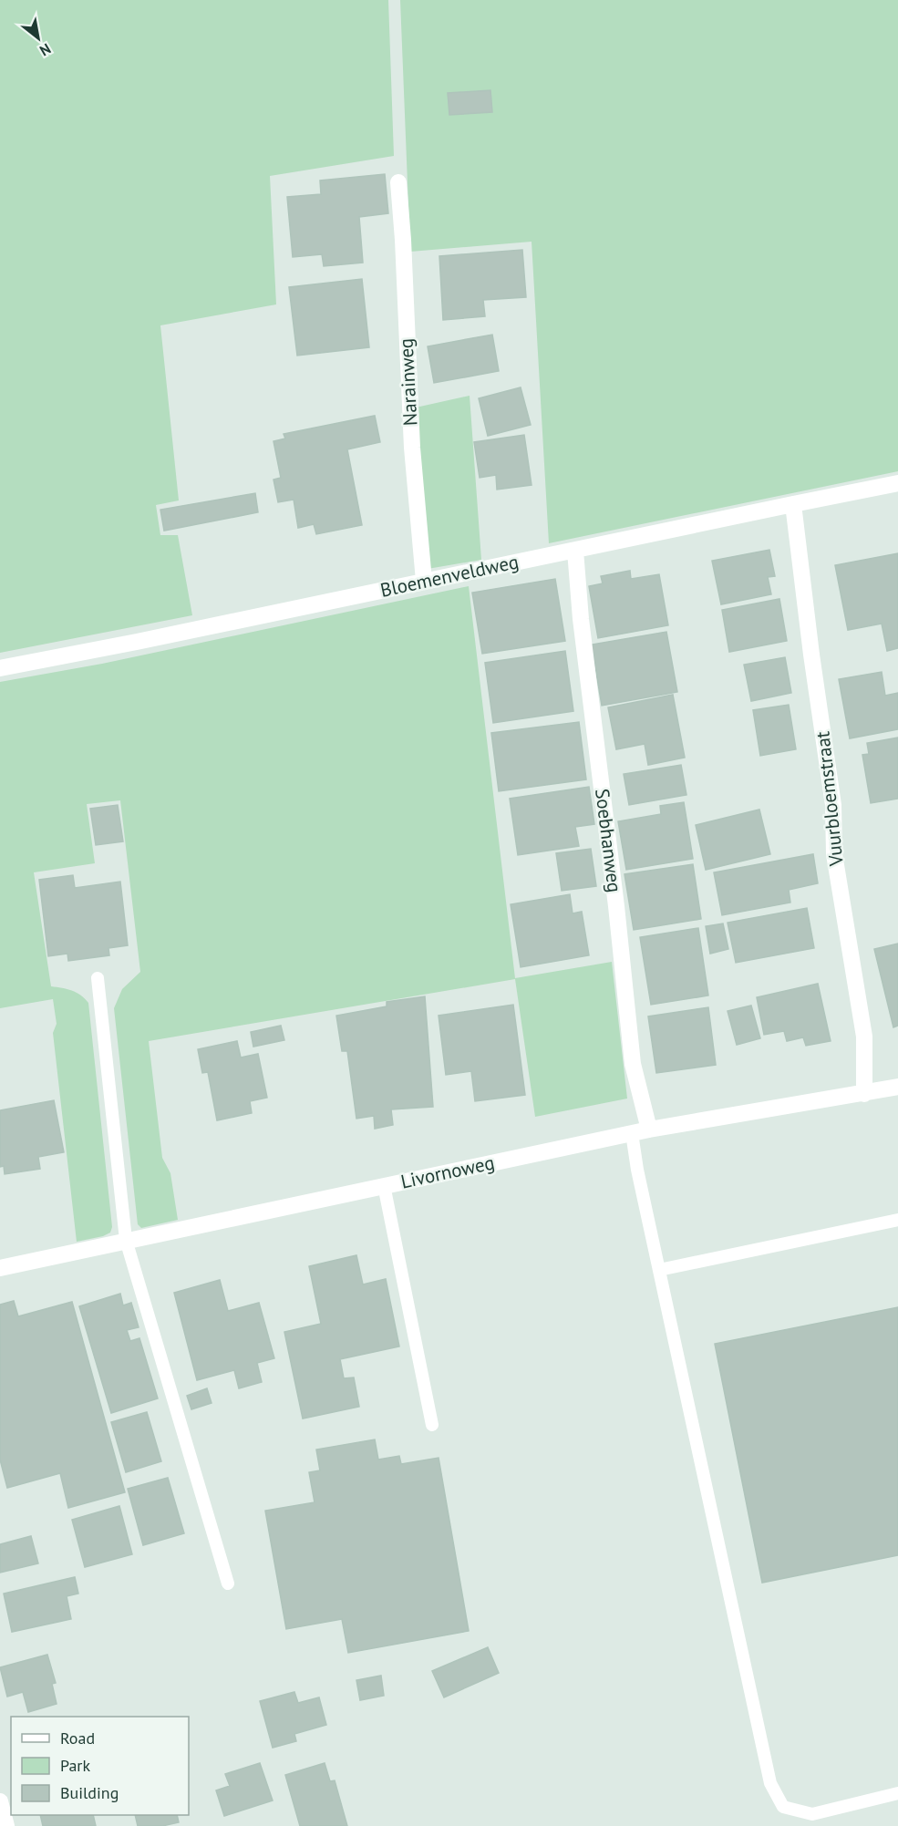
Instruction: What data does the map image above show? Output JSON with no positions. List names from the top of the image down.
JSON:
{
  "streets": {
    "street": [
      "Narainweg",
      "Bloemenveldweg",
      "Vuurbloemstraat",
      "Soebhanweg",
      "Livornoweg"
    ]
  },
  "crossings": [
    ["Narainweg", "Bloemenveldweg"],
    ["Bloemenveldweg", "Vuurbloemstraat"],
    ["Bloemenveldweg", "Soebhanweg"],
    ["Vuurbloemstraat", "Livornoweg"],
    ["Soebhanweg", "Livornoweg"]
  ],
  "legend": ["Road", "Park", "Building"],
  "north": "bottom right"
}
